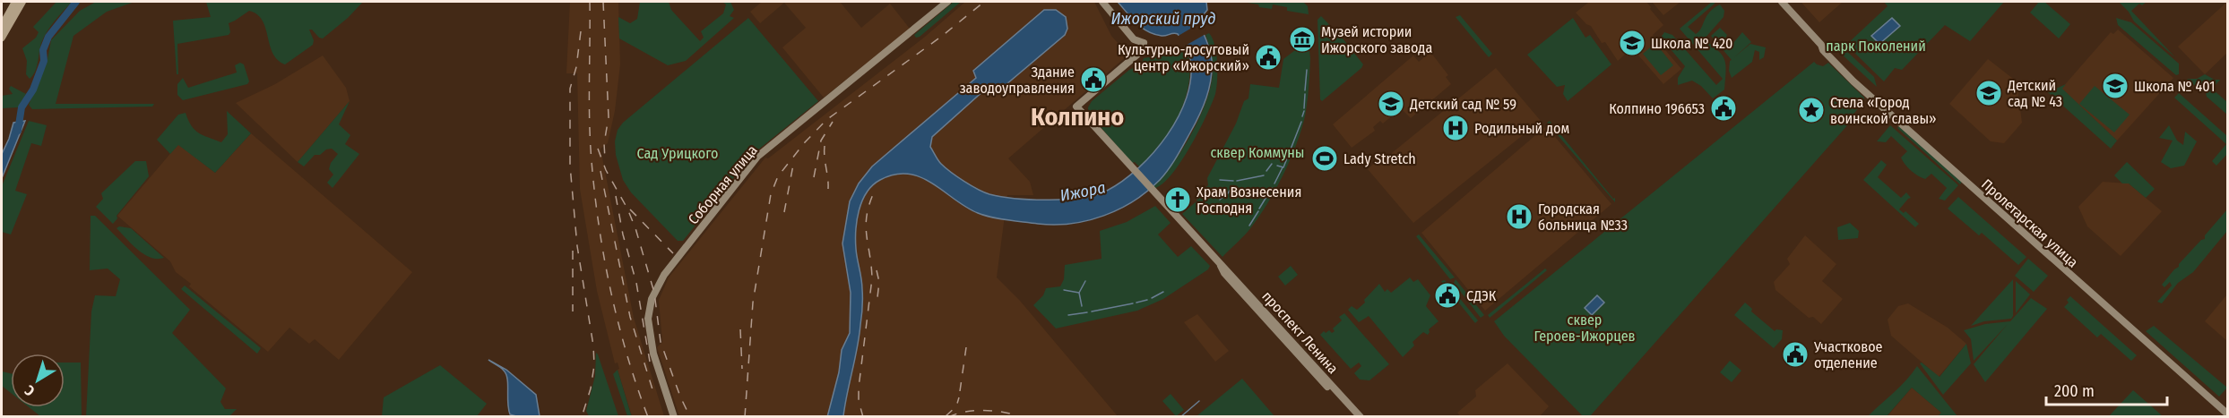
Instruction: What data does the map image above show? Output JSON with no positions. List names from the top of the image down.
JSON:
{
  "streets": {
    "main road": ["Соборная улица", "Пролетарская улица", "проспект Ленина"]
  },
  "districts": ["Колпино"],
  "water": ["Ижорский пруд", "Ижора"],
  "parks": [
    "парк Поколений",
    "сквер Коммуны",
    "Сад Урицкого",
    "сквер Героев-Ижорцев"
  ],
  "places": {
    "museum": ["Музей истории Ижорского завода"],
    "school or university": [
      "Школа № 420",
      "Школа № 401",
      "Детский сад № 43",
      "Детский сад № 59"
    ],
    "public building": [
      "Культурно-досуговый центр «Ижорский»",
      "Здание заводоуправления",
      "Колпино 196653",
      "СДЭК",
      "Участковое отделение"
    ],
    "place": ["Стела «Город воинской славы»"],
    "hospital": ["Родильный дом", "Городская больница №33"],
    "sports": ["Lady Stretch"],
    "church": ["Храм Вознесения Господня"]
  },
  "scale_bar": "200 m",
  "north": "bottom left"
}
